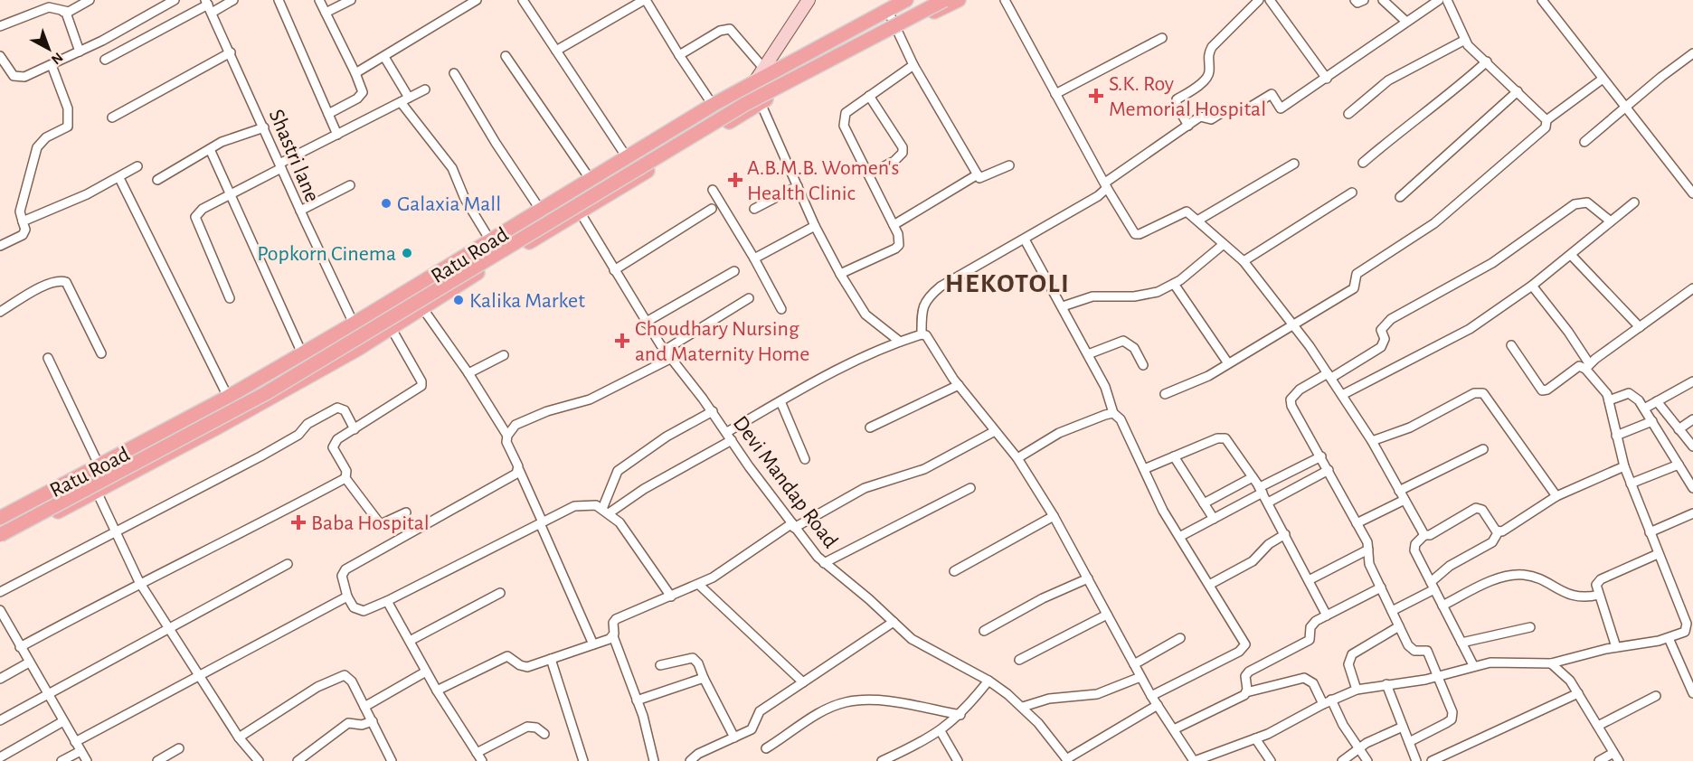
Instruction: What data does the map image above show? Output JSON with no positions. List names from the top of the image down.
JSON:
{
  "streets": {
    "main road": ["Ratu Road"],
    "street": ["Shastri lane", "Devi Mandap Road"]
  },
  "crossings": [
    ["Shastri lane", "Ratu Road"],
    ["Ratu Road", "Devi Mandap Road"]
  ],
  "districts": ["HEKOTOLI"],
  "places": {
    "health": [
      "S.K. Roy Memorial Hospital",
      "A.B.M.B. Women's Health Clinic",
      "Choudhary Nursing and Maternity Home",
      "Baba Hospital"
    ],
    "other": ["Galaxia Mall", "Popkorn Cinema", "Kalika Market"]
  },
  "north": "bottom right"
}
